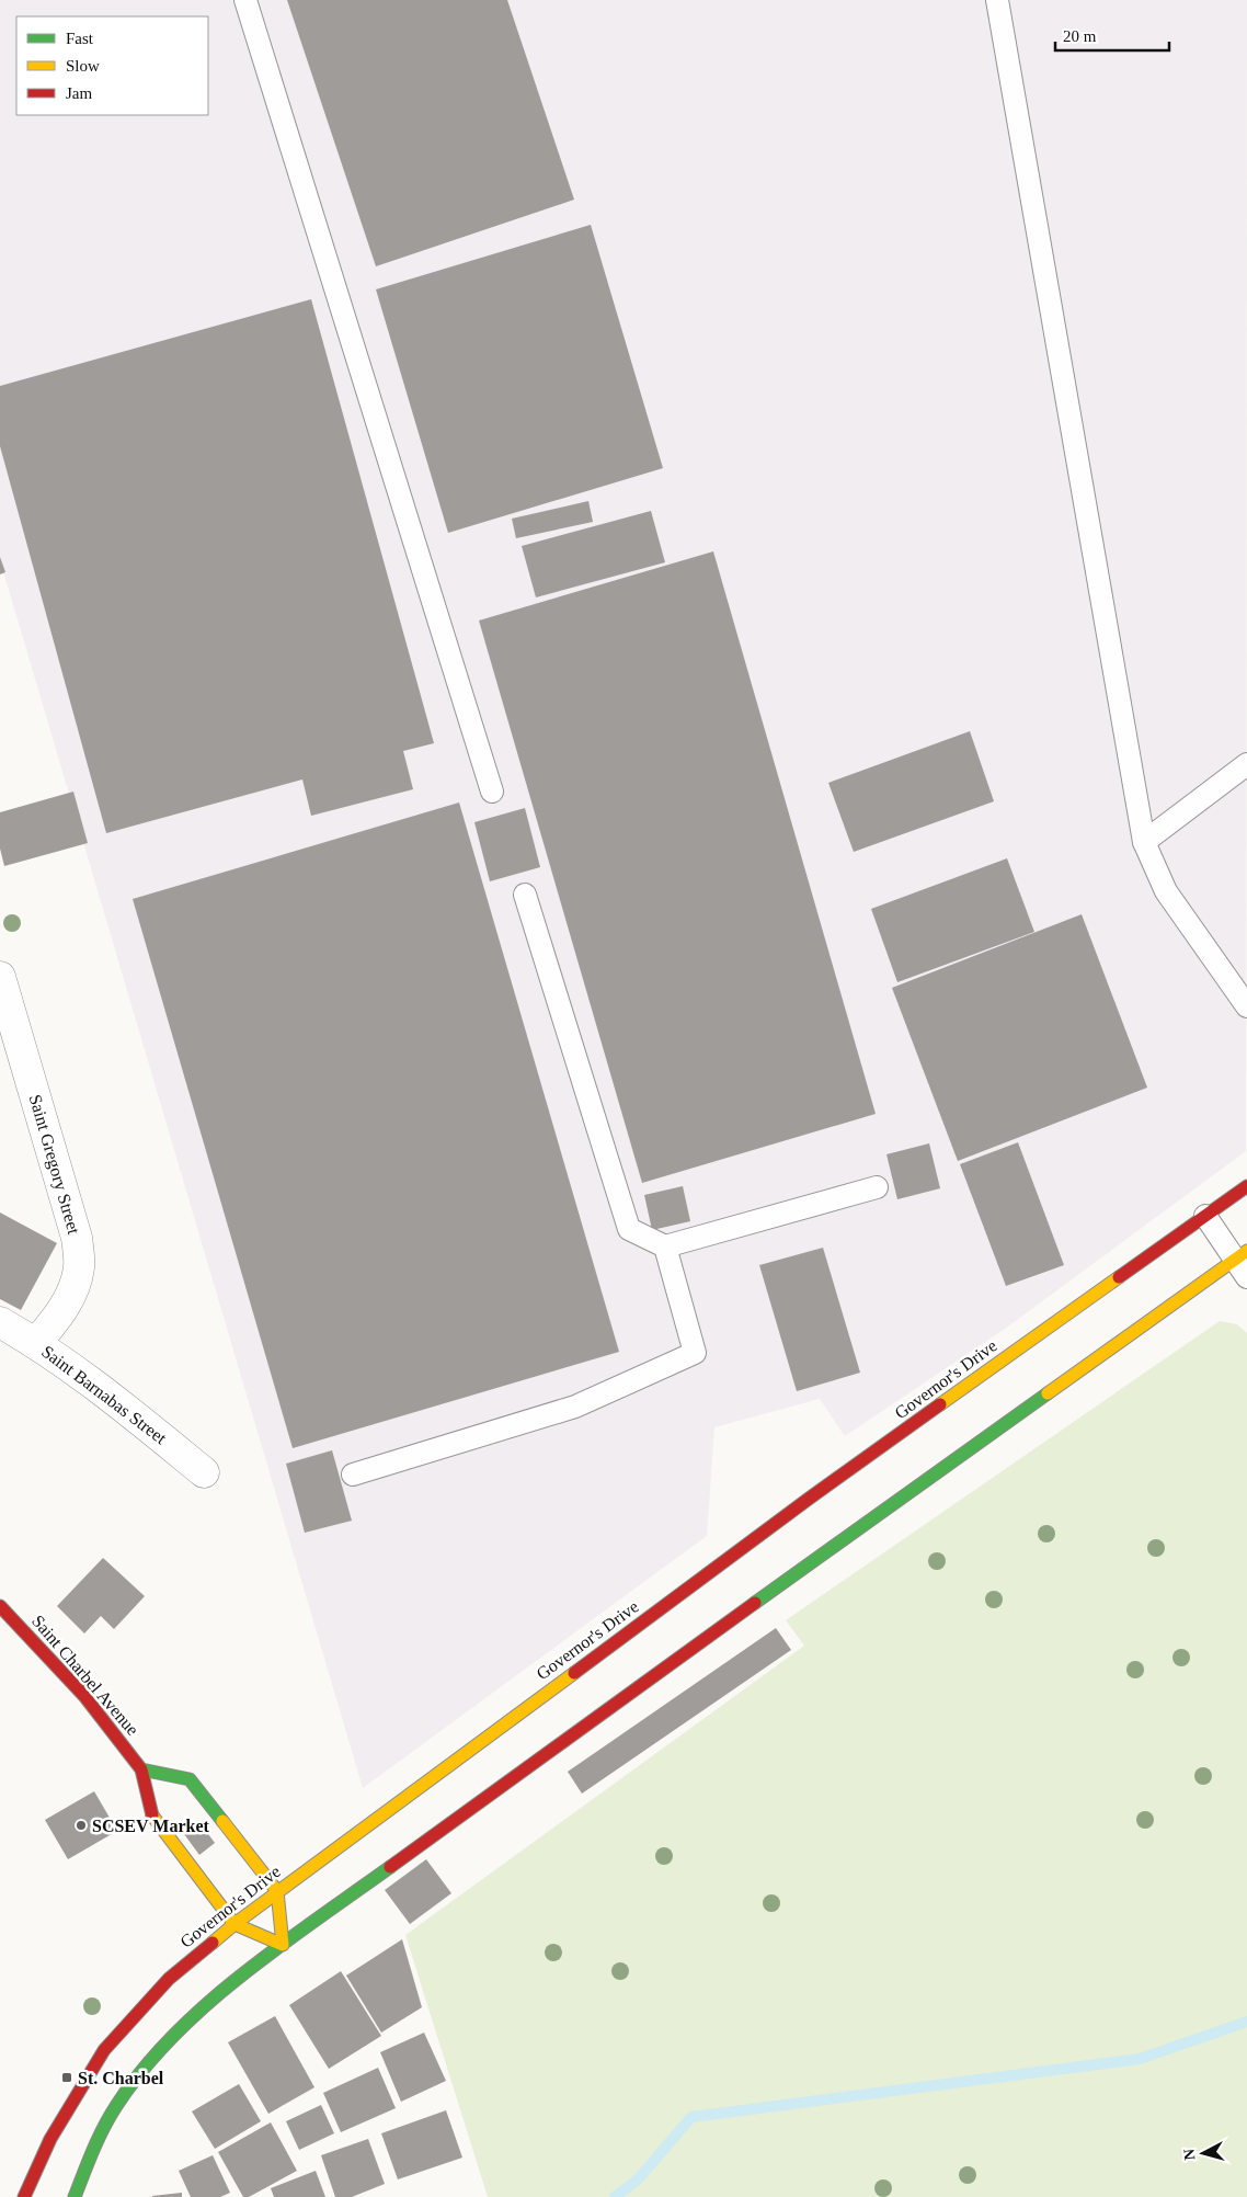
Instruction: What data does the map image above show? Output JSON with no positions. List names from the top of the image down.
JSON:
{
  "streets": {
    "main road": ["Governor's Drive", "Saint Charbel Avenue"],
    "street": ["Saint Gregory Street", "Saint Barnabas Street"]
  },
  "crossings": [
    ["Saint Gregory Street", "Saint Barnabas Street"],
    ["Governor's Drive", "Saint Charbel Avenue"]
  ],
  "places": {
    "other": ["SCSEV Market"],
    "transit": ["St. Charbel"]
  },
  "legend": ["Fast", "Slow", "Jam"],
  "scale_bar": "20 m",
  "north": "left"
}
